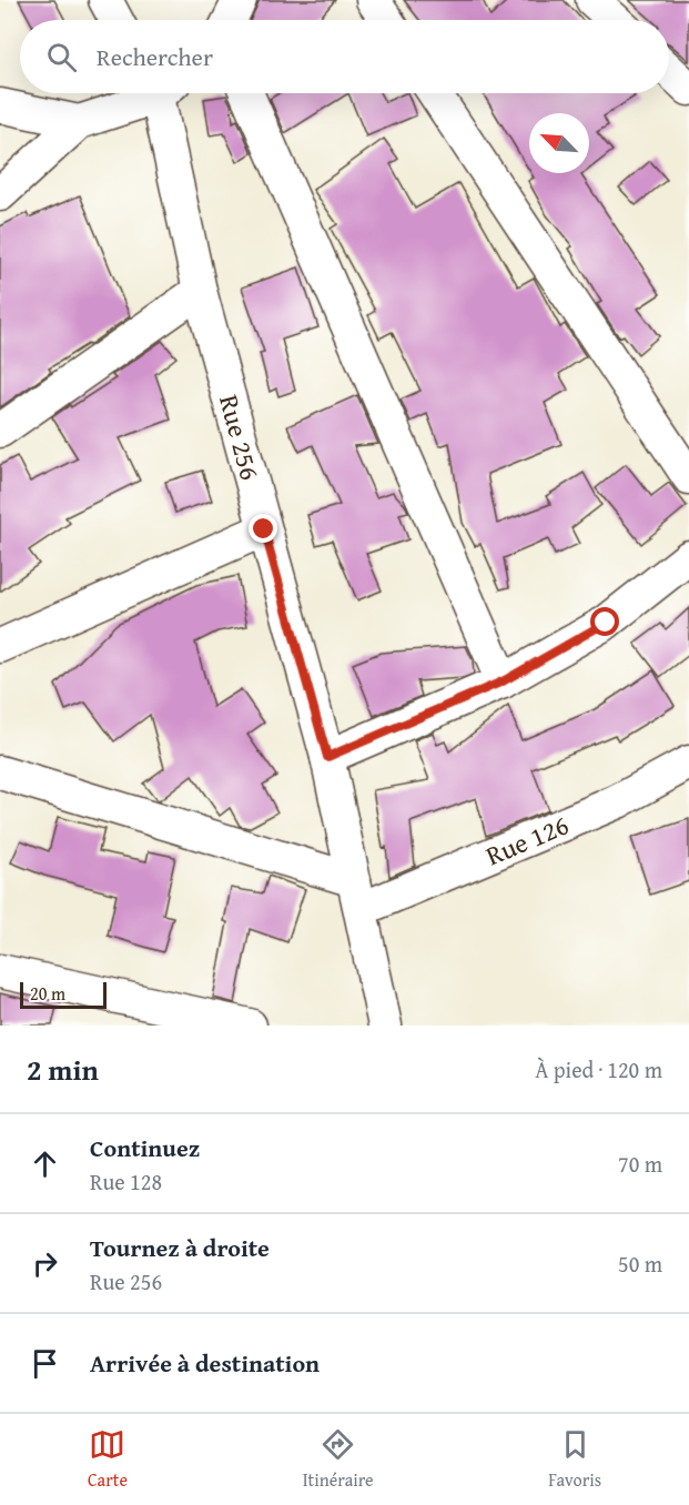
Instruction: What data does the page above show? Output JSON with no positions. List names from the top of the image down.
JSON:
{
  "streets": {
    "street": ["Rue 256", "Rue 126"]
  },
  "crossings": [
    ["Rue 256", "Rue 126"]
  ],
  "scale_bar": "20 m",
  "north": "top left",
  "page": {
    "search": "Rechercher",
    "scale": "20 m",
    "heading": ["2 min", "À pied · 120 m"],
    "list": [
      ["Continuez", "Rue 128", "70 m"],
      ["Tournez à droite", "Rue 256", "50 m"],
      "Arrivée à destination"
    ],
    "nav": ["Carte", "Itinéraire", "Favoris"]
  }
}
